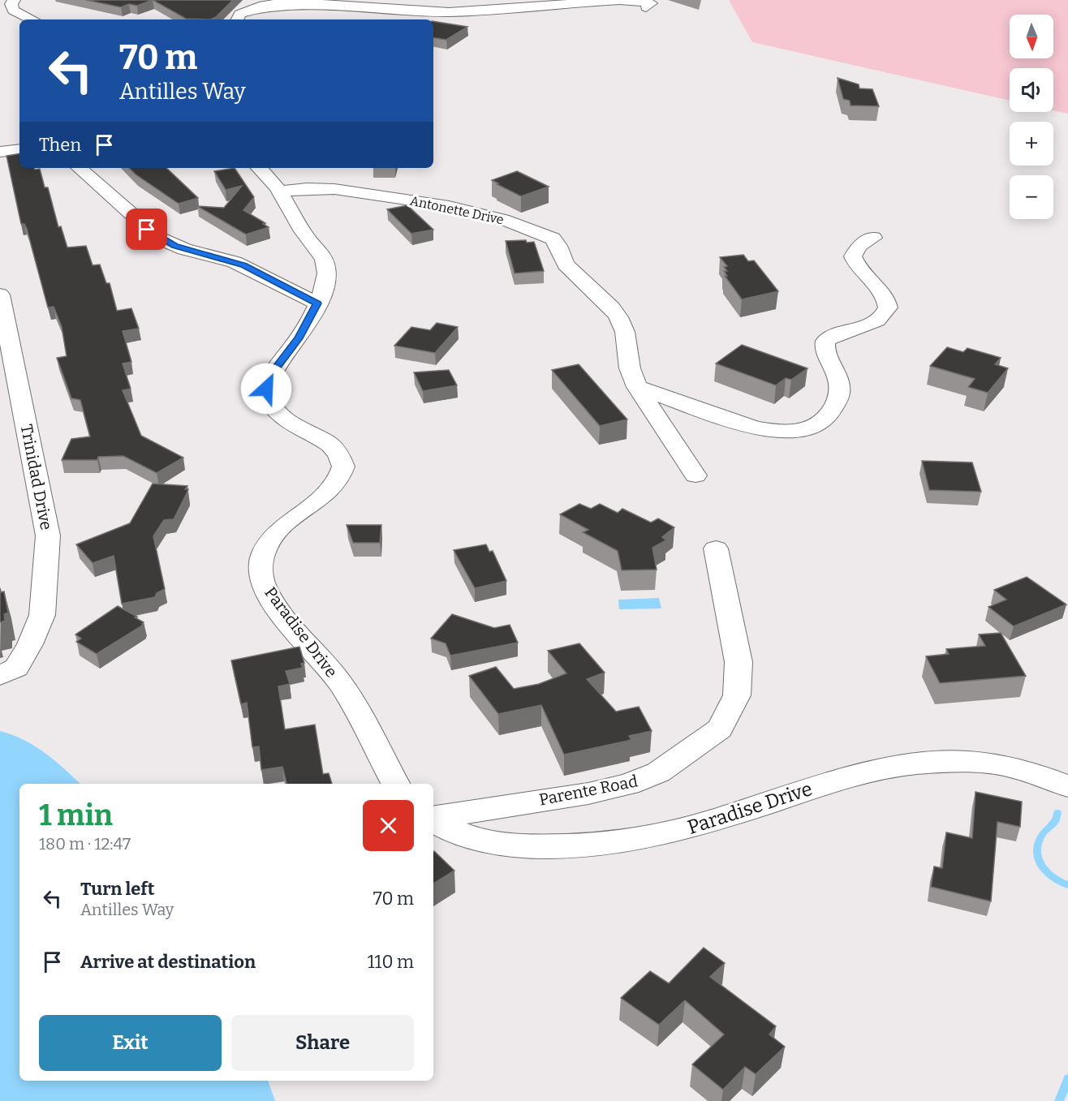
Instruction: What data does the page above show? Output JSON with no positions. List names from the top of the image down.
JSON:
{
  "streets": {
    "street": [
      "Antonette Drive",
      "Trinidad Drive",
      "Paradise Drive",
      "Parente Road"
    ]
  },
  "crossings": [
    ["Antonette Drive", "Paradise Drive"]
  ],
  "north": "bottom",
  "page": {
    "map_buttons": ["+", "−"],
    "turn": ["70 m", "Antilles Way"],
    "then": "Then",
    "heading": ["1 min", "180 m · 12:47"],
    "list": [
      {
        "name": "Turn left",
        "note": "Antilles Way",
        "value": "70 m"
      },
      {
        "name": "Arrive at destination",
        "value": "110 m"
      }
    ],
    "buttons": ["Exit", "Share"]
  }
}
